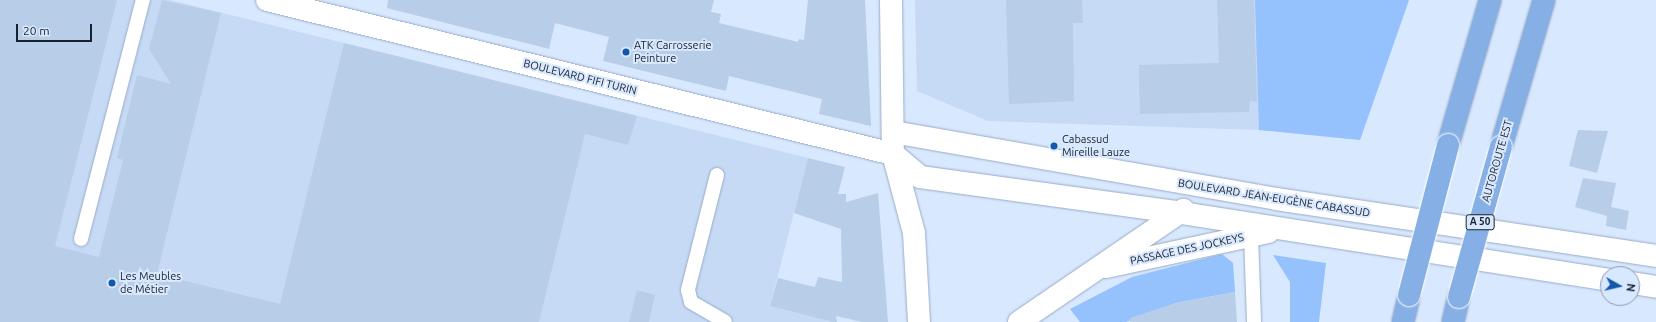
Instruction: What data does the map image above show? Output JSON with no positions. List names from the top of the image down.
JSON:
{
  "streets": {
    "highway": ["AUTOROUTE EST", "A 50"],
    "street": ["BOULEVARD FIFI TURIN", "BOULEVARD JEAN-EUGÈNE CABASSUD", "PASSAGE DES JOCKEYS"]
  },
  "crossings": [
    ["BOULEVARD JEAN-EUGÈNE CABASSUD", "PASSAGE DES JOCKEYS"]
  ],
  "places": ["ATK Carrosserie Peinture", "Cabassud Mireille Lauze", "Les Meubles de Métier"],
  "scale_bar": "20 m",
  "north": "right"
}
